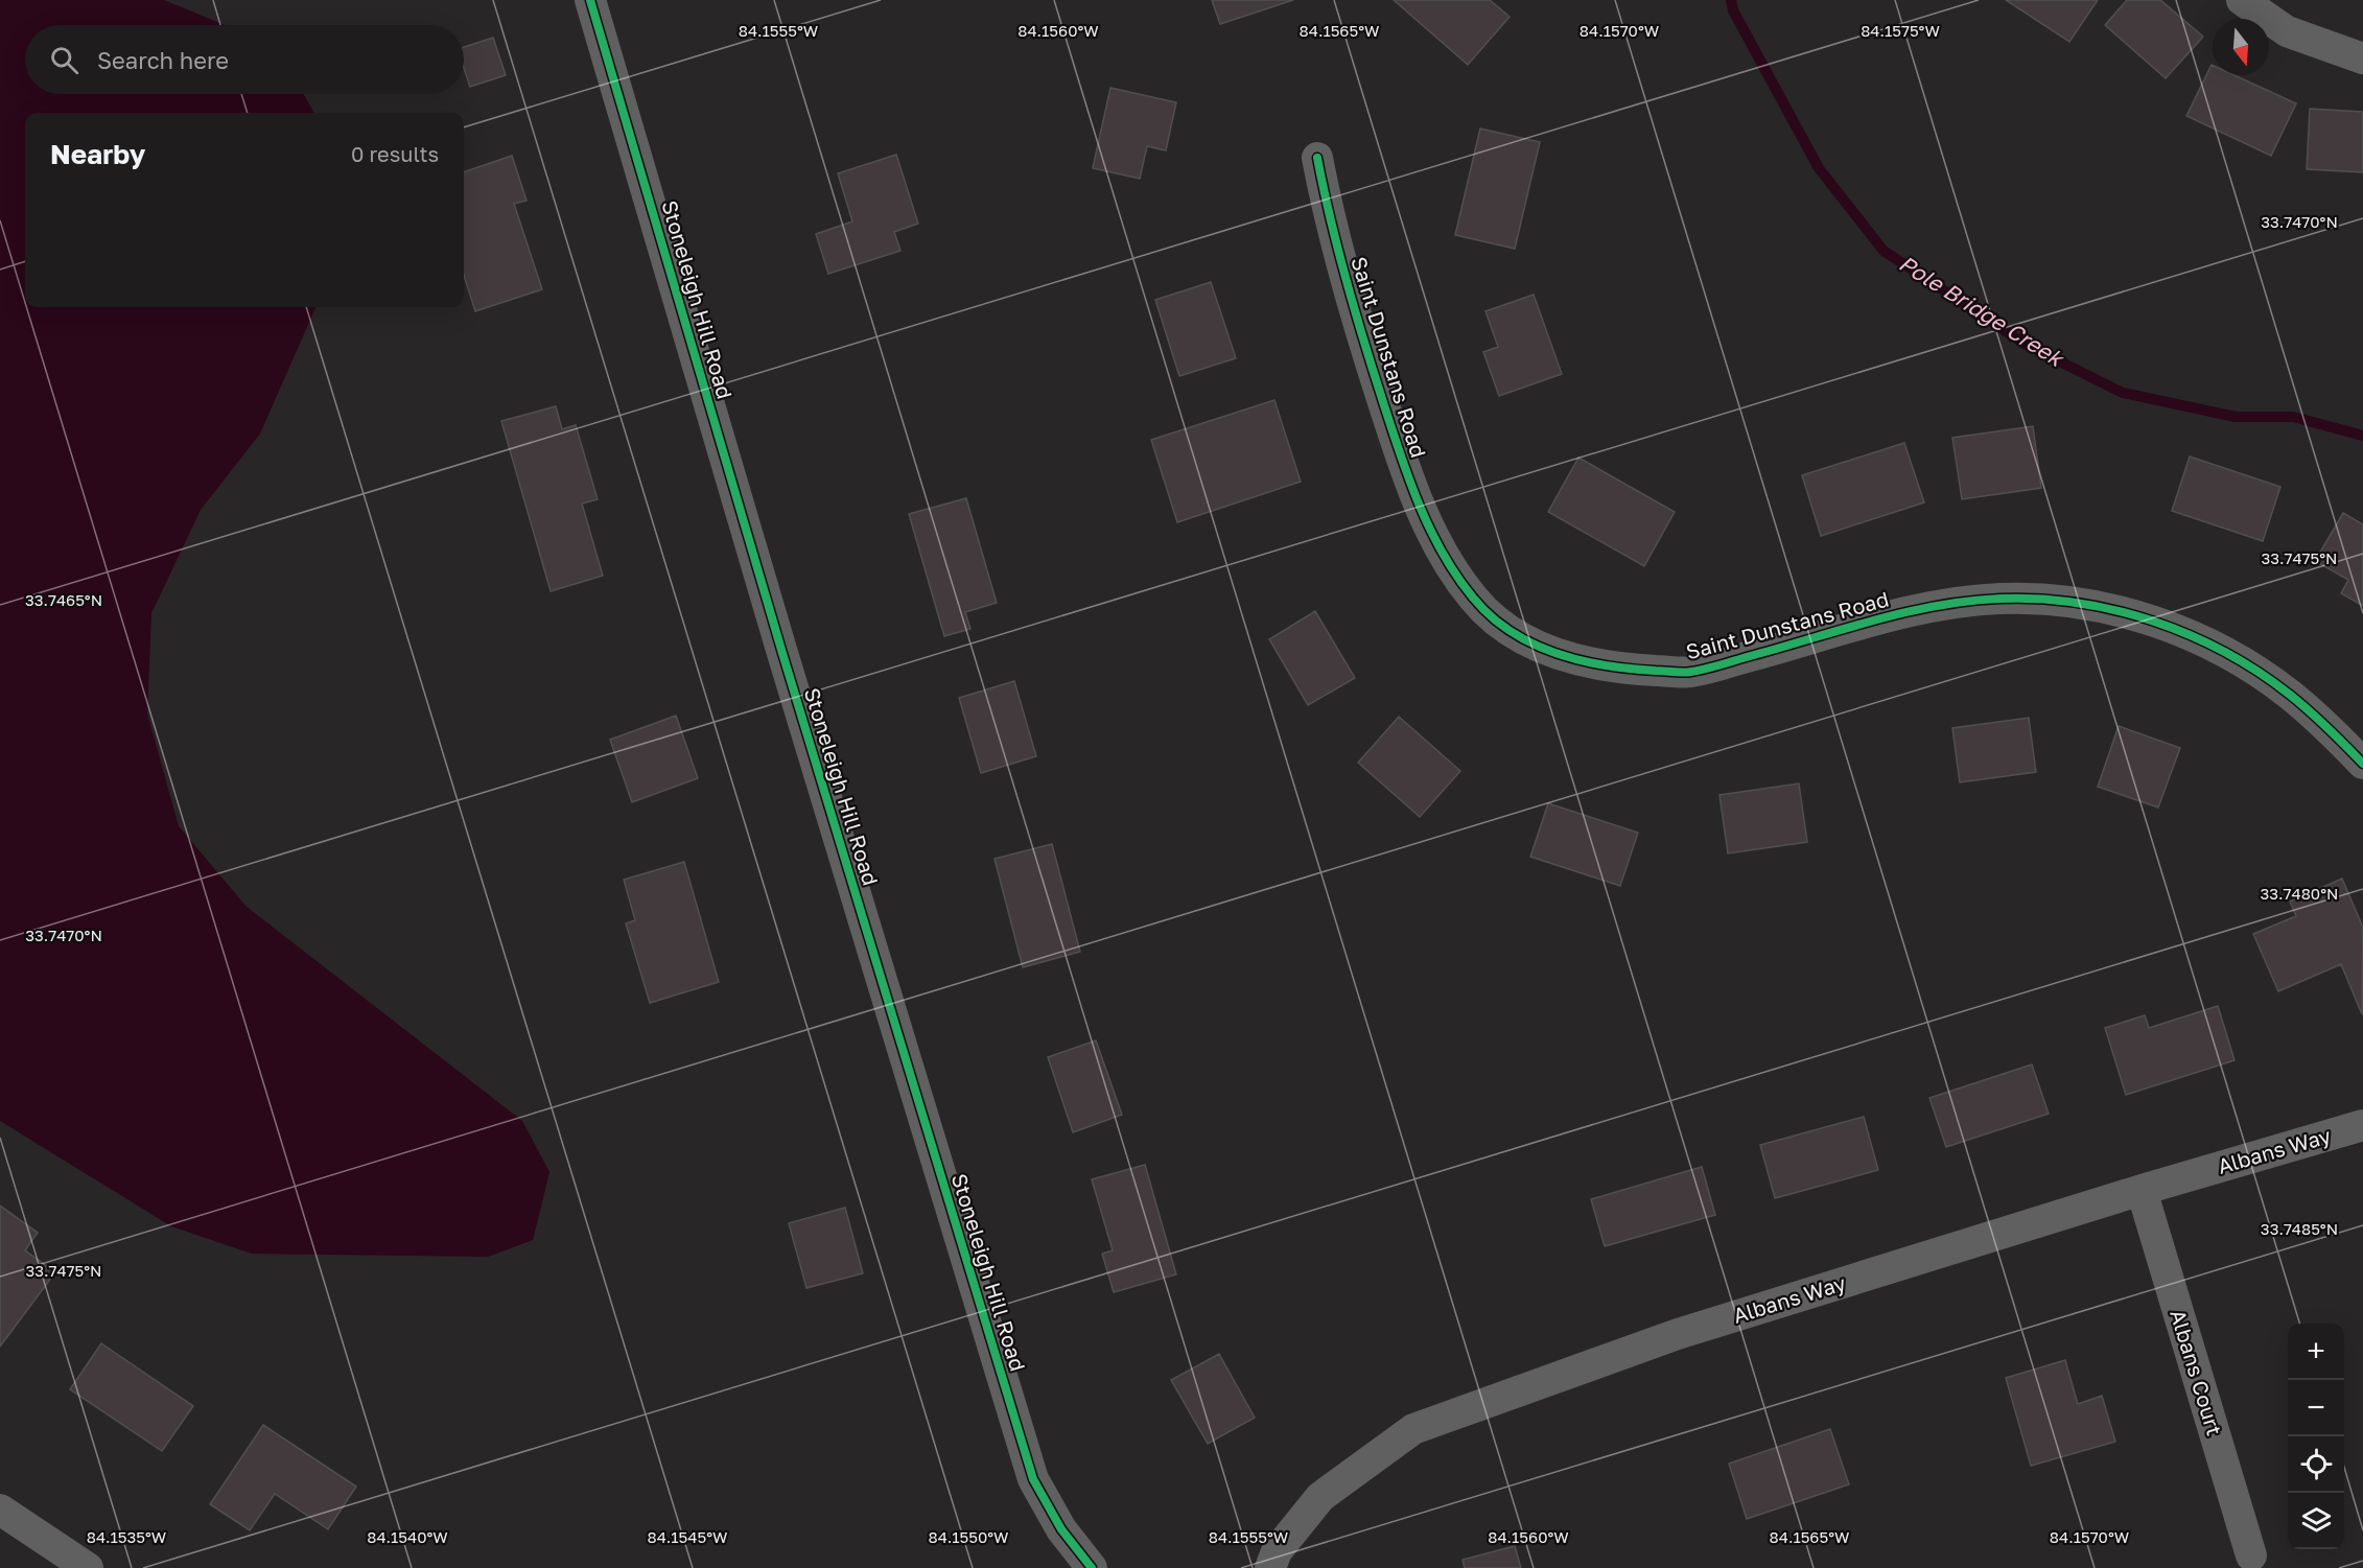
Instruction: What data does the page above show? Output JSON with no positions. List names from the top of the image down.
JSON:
{
  "streets": {
    "street": [
      "Stoneleigh Hill Road",
      "Saint Dunstans Road",
      "Albans Way",
      "Albans Court"
    ]
  },
  "crossings": [
    ["Albans Way", "Albans Court"]
  ],
  "water": ["Pole Bridge Creek"],
  "north": "bottom",
  "page": {
    "search": "Search here",
    "heading": ["Nearby", "0 results"],
    "map_buttons": ["+", "−"]
  },
  "coordinates": [
    "84.1555°W",
    "84.1560°W",
    "84.1565°W",
    "84.1570°W",
    "84.1575°W",
    "33.7470°N",
    "33.7475°N",
    "33.7465°N",
    "33.7480°N",
    "33.7485°N",
    "84.1535°W",
    "84.1540°W",
    "84.1545°W",
    "84.1550°W"
  ]
}
